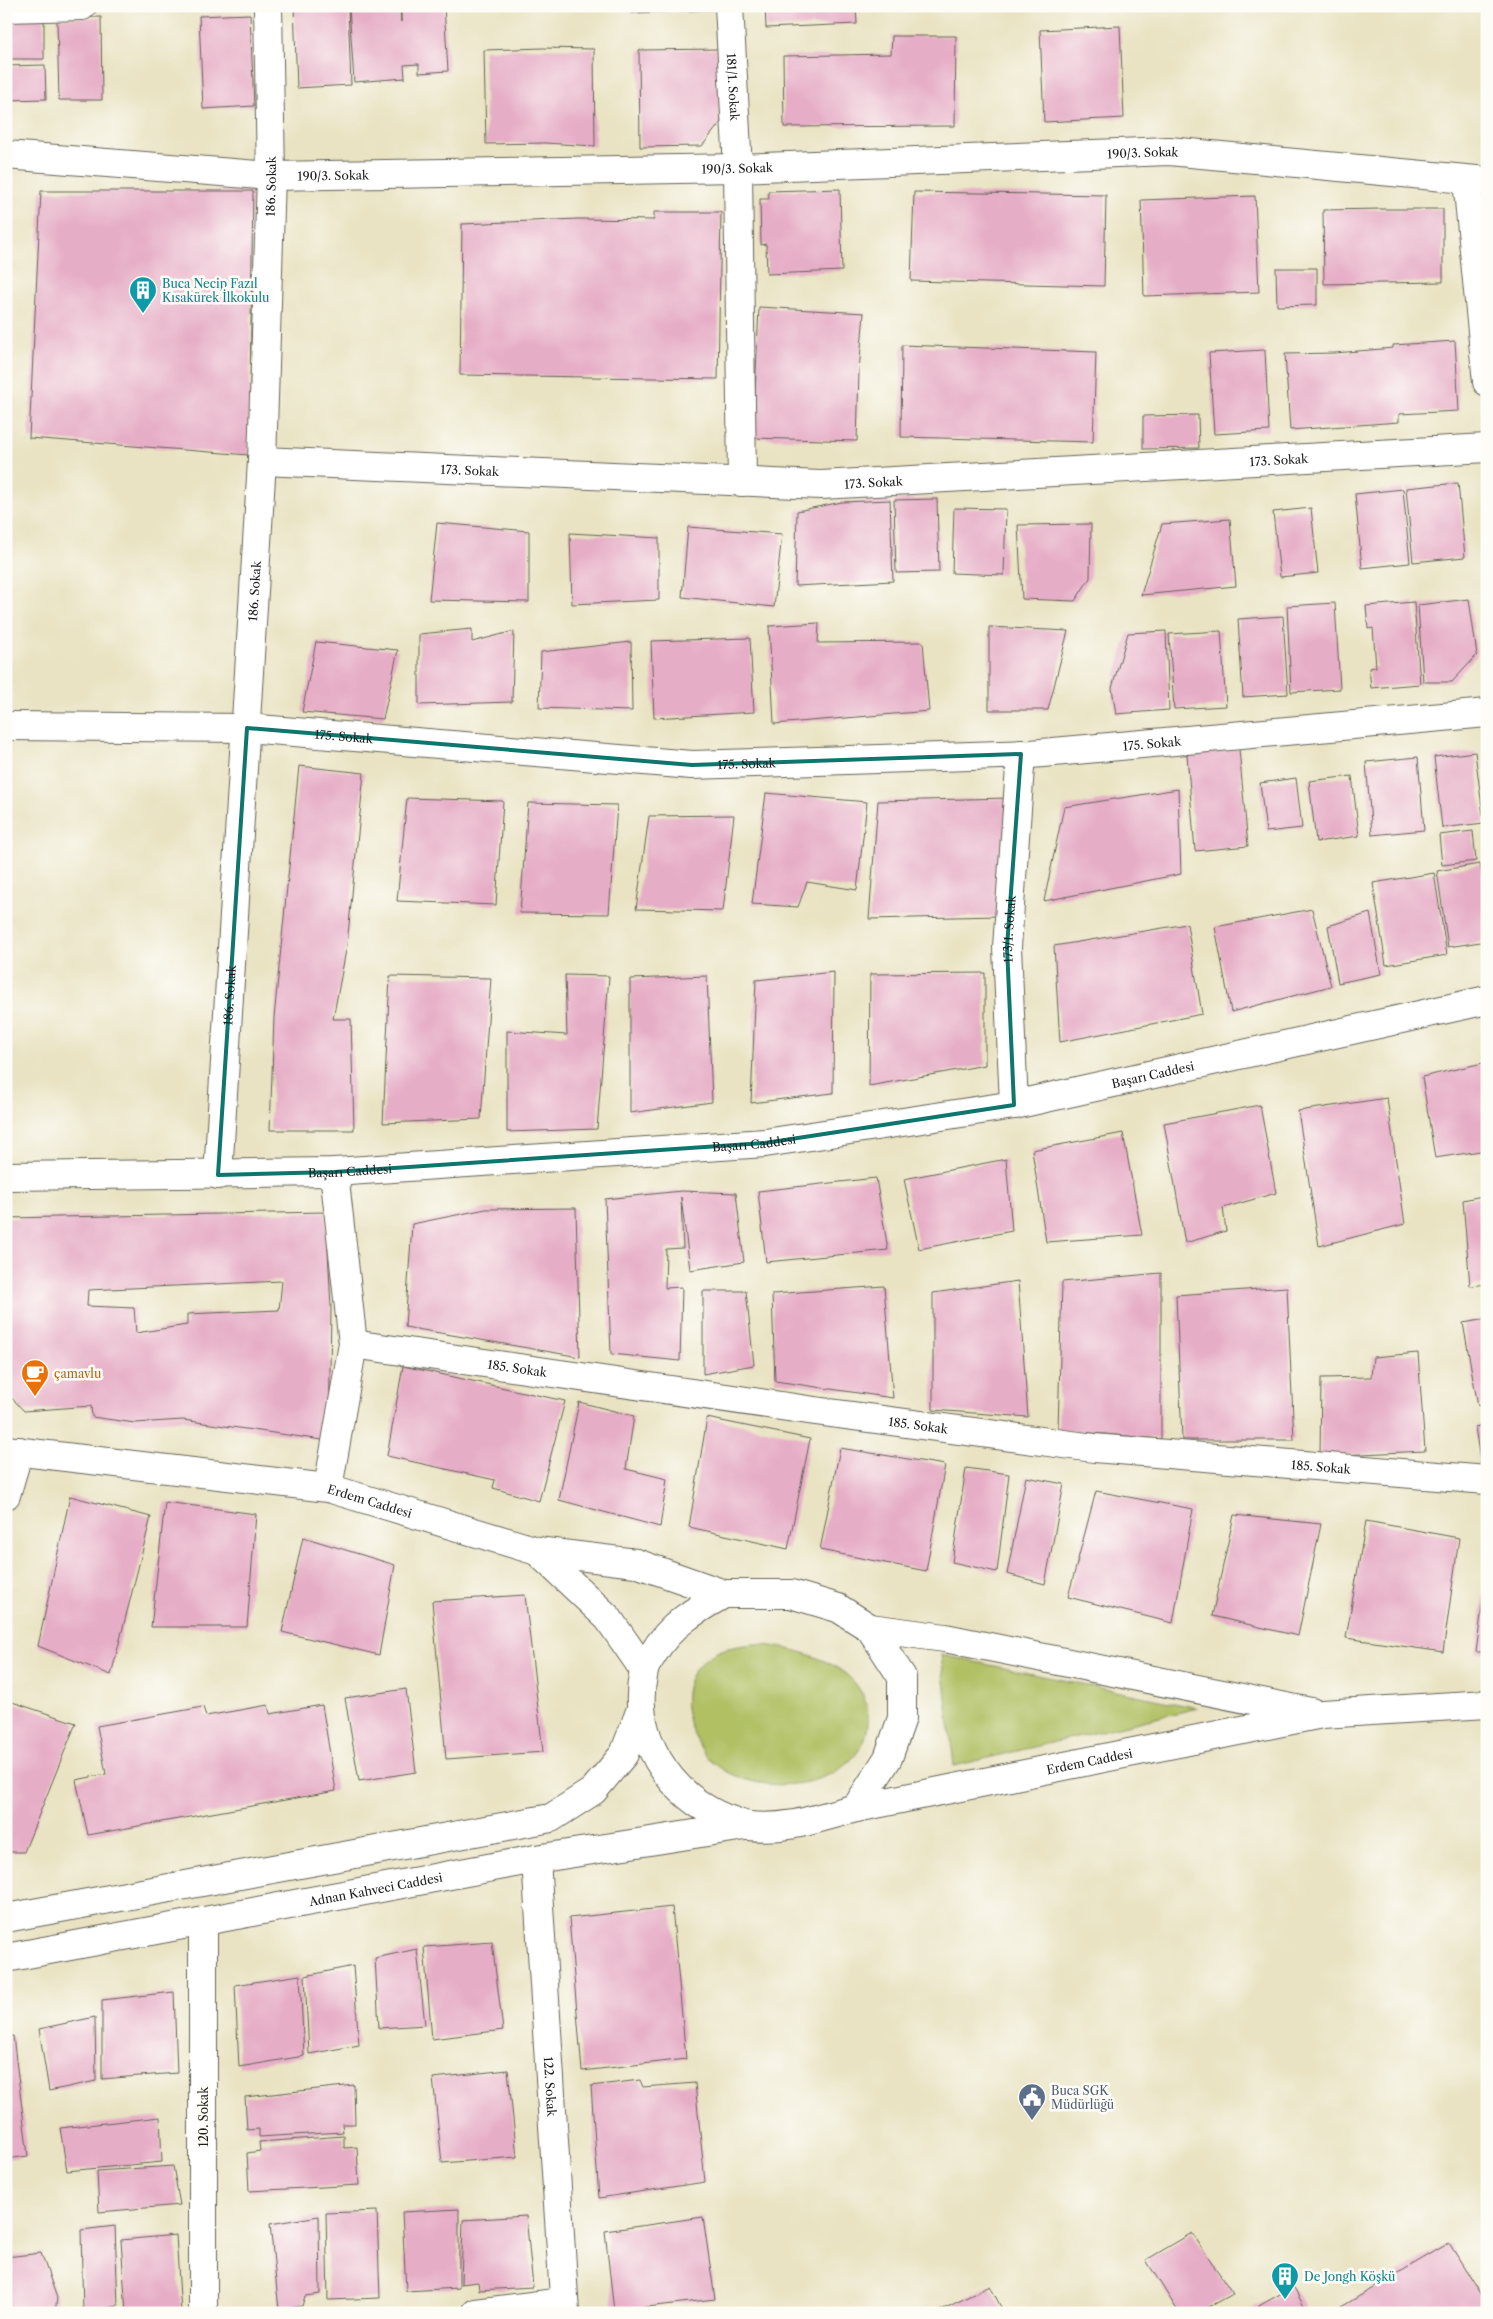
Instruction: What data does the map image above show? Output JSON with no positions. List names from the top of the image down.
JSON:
{
  "streets": {
    "street": [
      "181/1. Sokak",
      "190/3. Sokak",
      "186. Sokak",
      "173. Sokak",
      "175. Sokak",
      "173/1. Sokak",
      "Başarı Caddesi",
      "185. Sokak",
      "Erdem Caddesi",
      "Adnan Kahveci Caddesi",
      "122. Sokak",
      "120. Sokak"
    ]
  },
  "crossings": [
    ["181/1. Sokak", "190/3. Sokak"],
    ["181/1. Sokak", "173. Sokak"],
    ["190/3. Sokak", "186. Sokak"],
    ["186. Sokak", "173. Sokak"],
    ["186. Sokak", "175. Sokak"],
    ["186. Sokak", "Başarı Caddesi"],
    ["175. Sokak", "173/1. Sokak"],
    ["173/1. Sokak", "Başarı Caddesi"],
    ["Erdem Caddesi", "Adnan Kahveci Caddesi"],
    ["Adnan Kahveci Caddesi", "122. Sokak"],
    ["Adnan Kahveci Caddesi", "120. Sokak"]
  ],
  "places": {
    "building": ["Buca Necip Fazıl Kısakürek İlkokulu", "De Jongh Köşkü"],
    "cafe": ["çamavlu"],
    "public building": ["Buca SGK Müdürlüğü"]
  }
}
